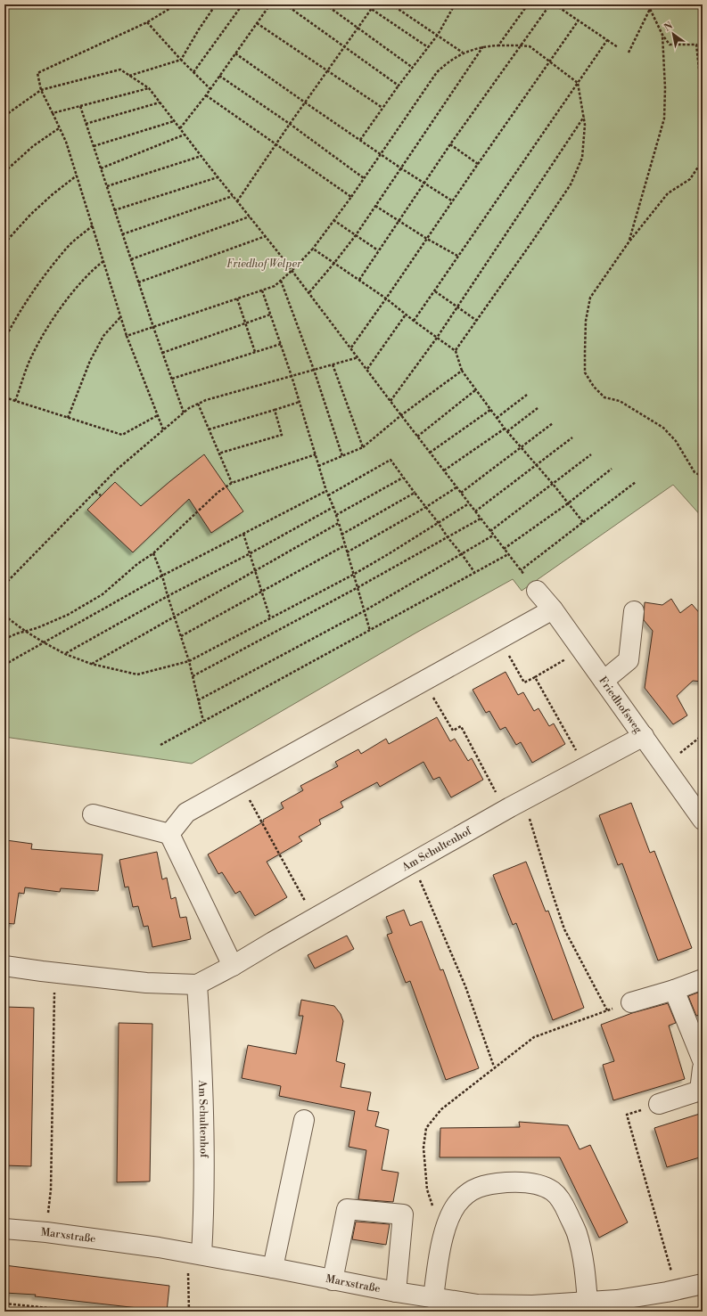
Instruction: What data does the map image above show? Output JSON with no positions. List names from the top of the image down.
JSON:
{
  "streets": {
    "street": ["Friedhofsweg", "Am Schultenhof", "Marxstraße"]
  },
  "crossings": [
    ["Friedhofsweg", "Am Schultenhof"],
    ["Am Schultenhof", "Marxstraße"]
  ],
  "parks": ["Friedhof Welper"],
  "north": "top left"
}
